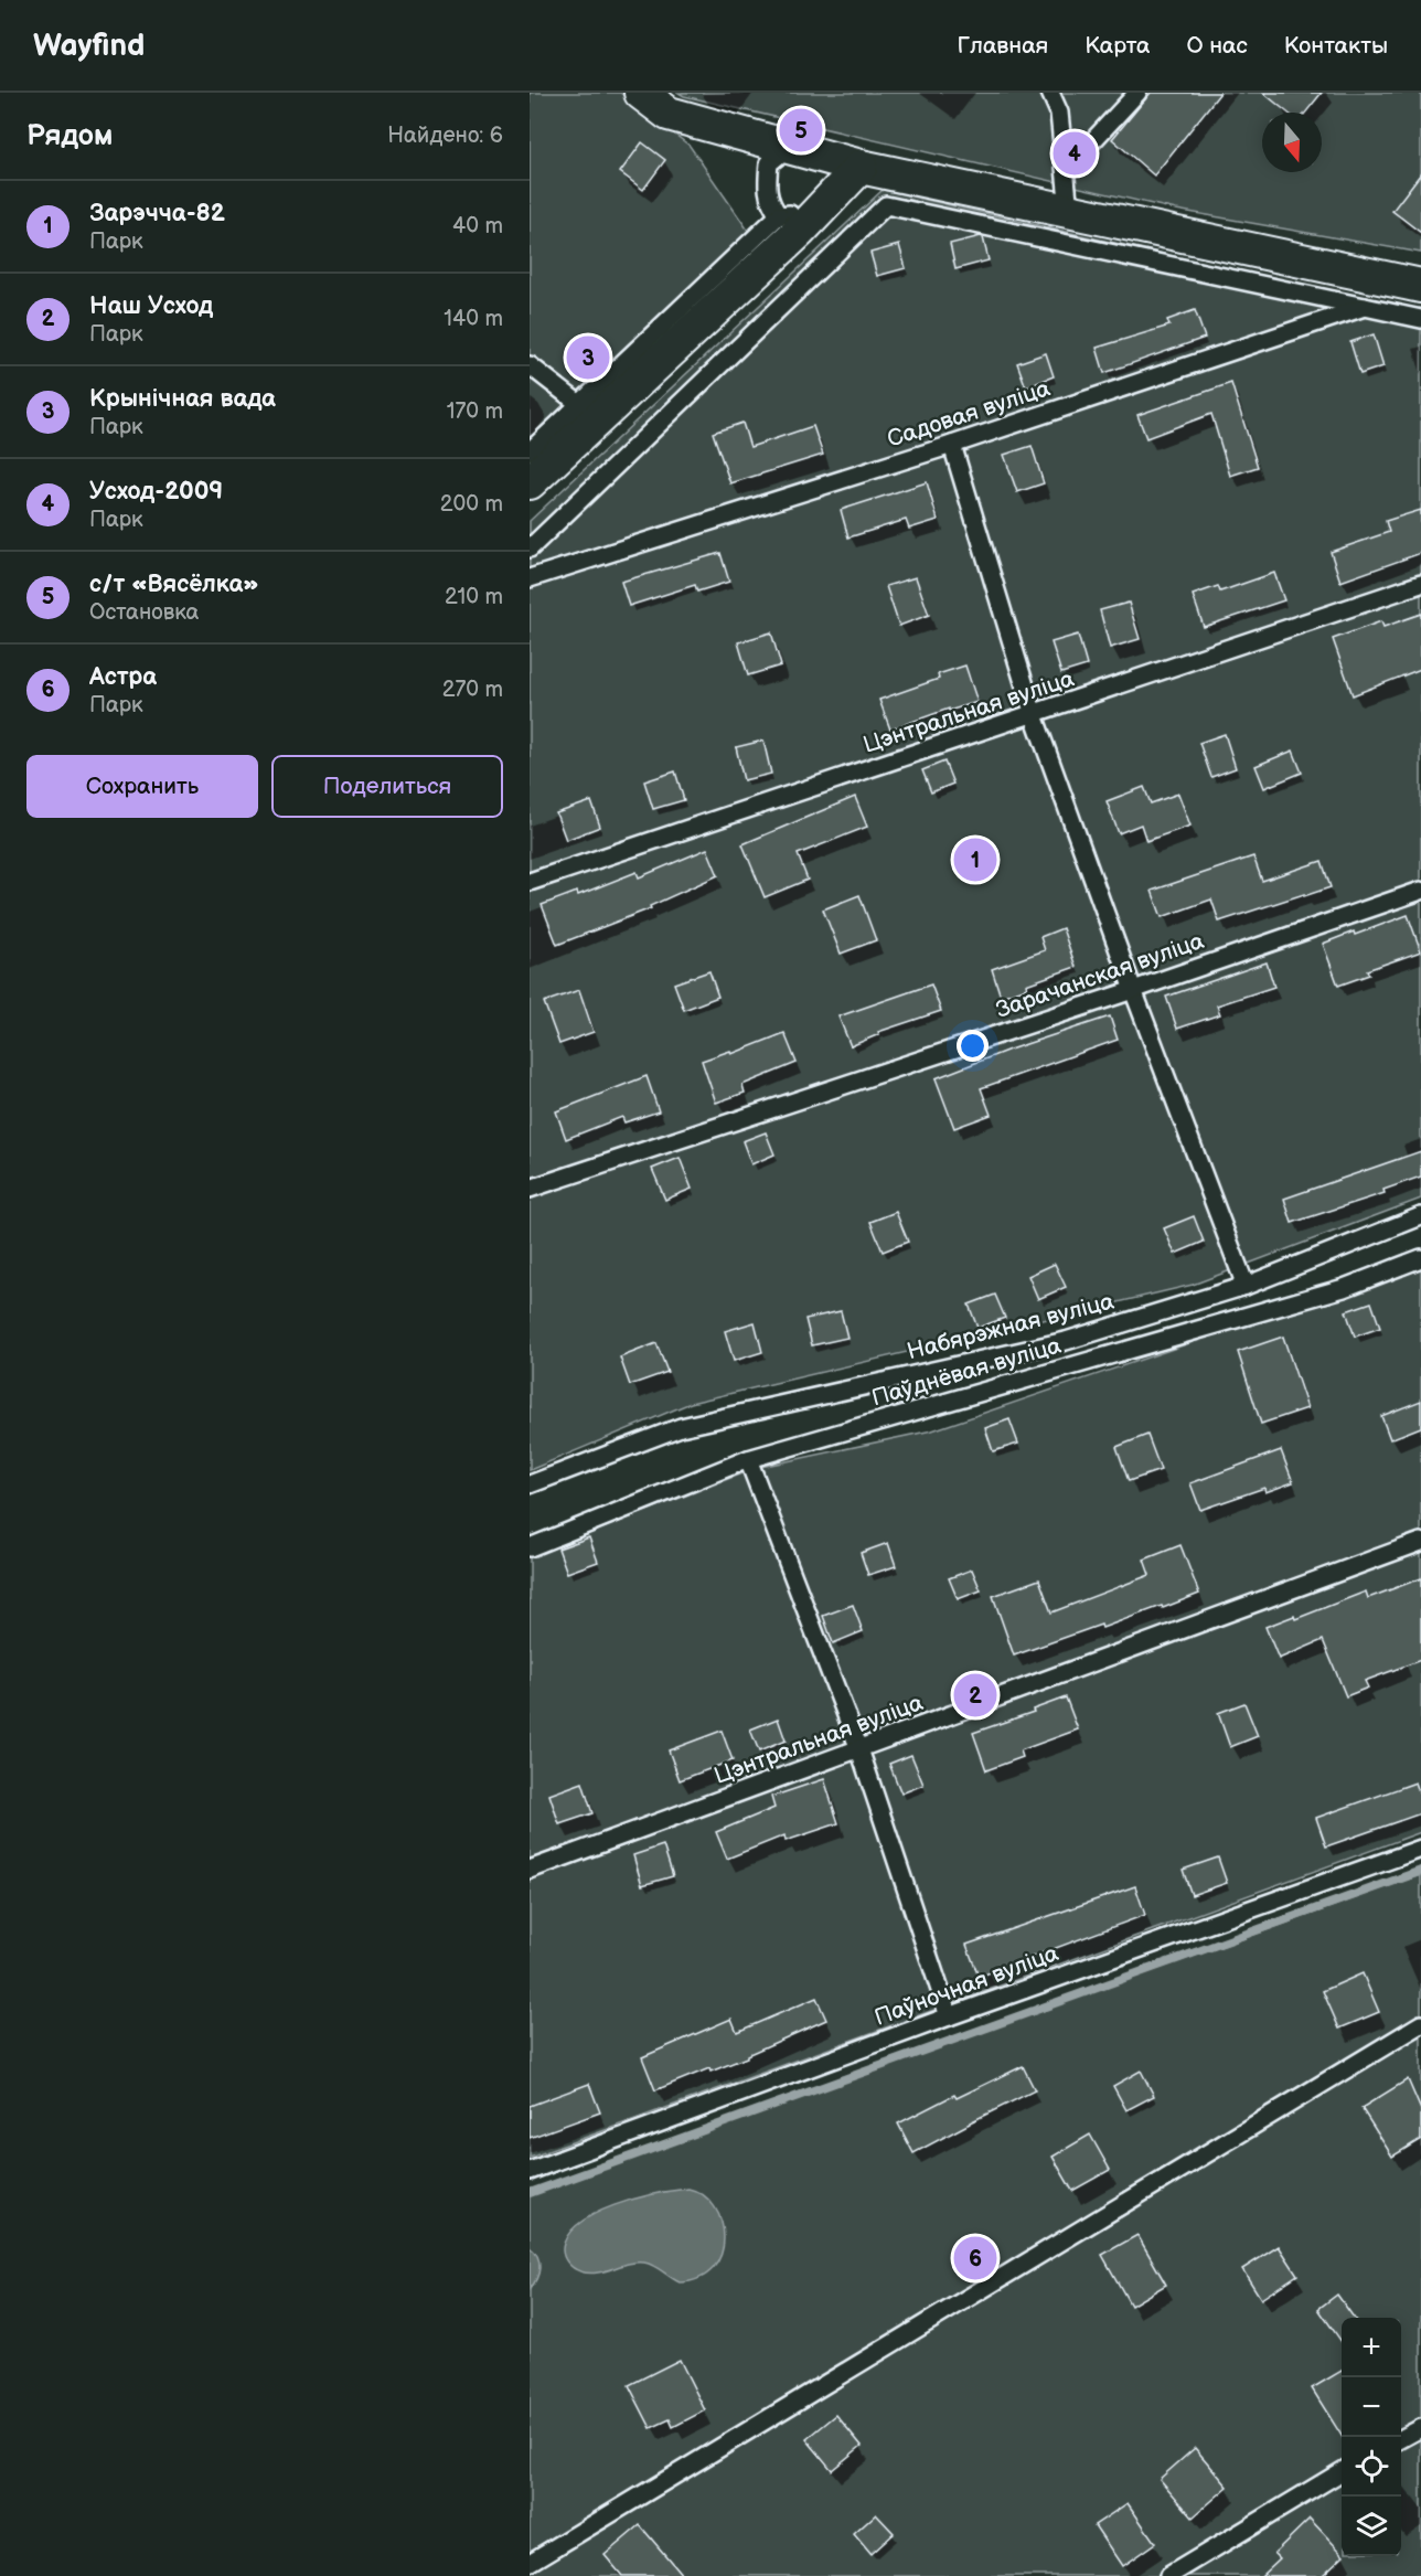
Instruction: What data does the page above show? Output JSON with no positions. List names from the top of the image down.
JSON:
{
  "streets": {
    "lane": [
      "Садовая вуліца",
      "Цэнтральная вуліца",
      "Зарачанская вуліца",
      "Набярэжная вуліца",
      "Паўднёвая вуліца",
      "Паўночная вуліца"
    ]
  },
  "north": "bottom",
  "page": {
    "header": "Wayfind",
    "nav": [
      "Главная",
      "Карта",
      "О нас",
      "Контакты"
    ],
    "heading": ["Рядом", "Найдено: 6"],
    "pins": [
      "5",
      "4",
      "3",
      "1",
      "2",
      "6"
    ],
    "list": [
      {
        "mark": "1",
        "name": "Зарэчча-82",
        "note": "Парк",
        "value": "40 m"
      },
      {
        "mark": "2",
        "name": "Наш Усход",
        "note": "Парк",
        "value": "140 m"
      },
      {
        "mark": "3",
        "name": "Крынічная вада",
        "note": "Парк",
        "value": "170 m"
      },
      {
        "mark": "4",
        "name": "Усход-2009",
        "note": "Парк",
        "value": "200 m"
      },
      {
        "mark": "5",
        "name": "с/т «Вясёлка»",
        "note": "Остановка",
        "value": "210 m"
      },
      {
        "mark": "6",
        "name": "Астра",
        "note": "Парк",
        "value": "270 m"
      }
    ],
    "buttons": ["Сохранить", "Поделиться"],
    "map_buttons": ["+", "−"]
  }
}
